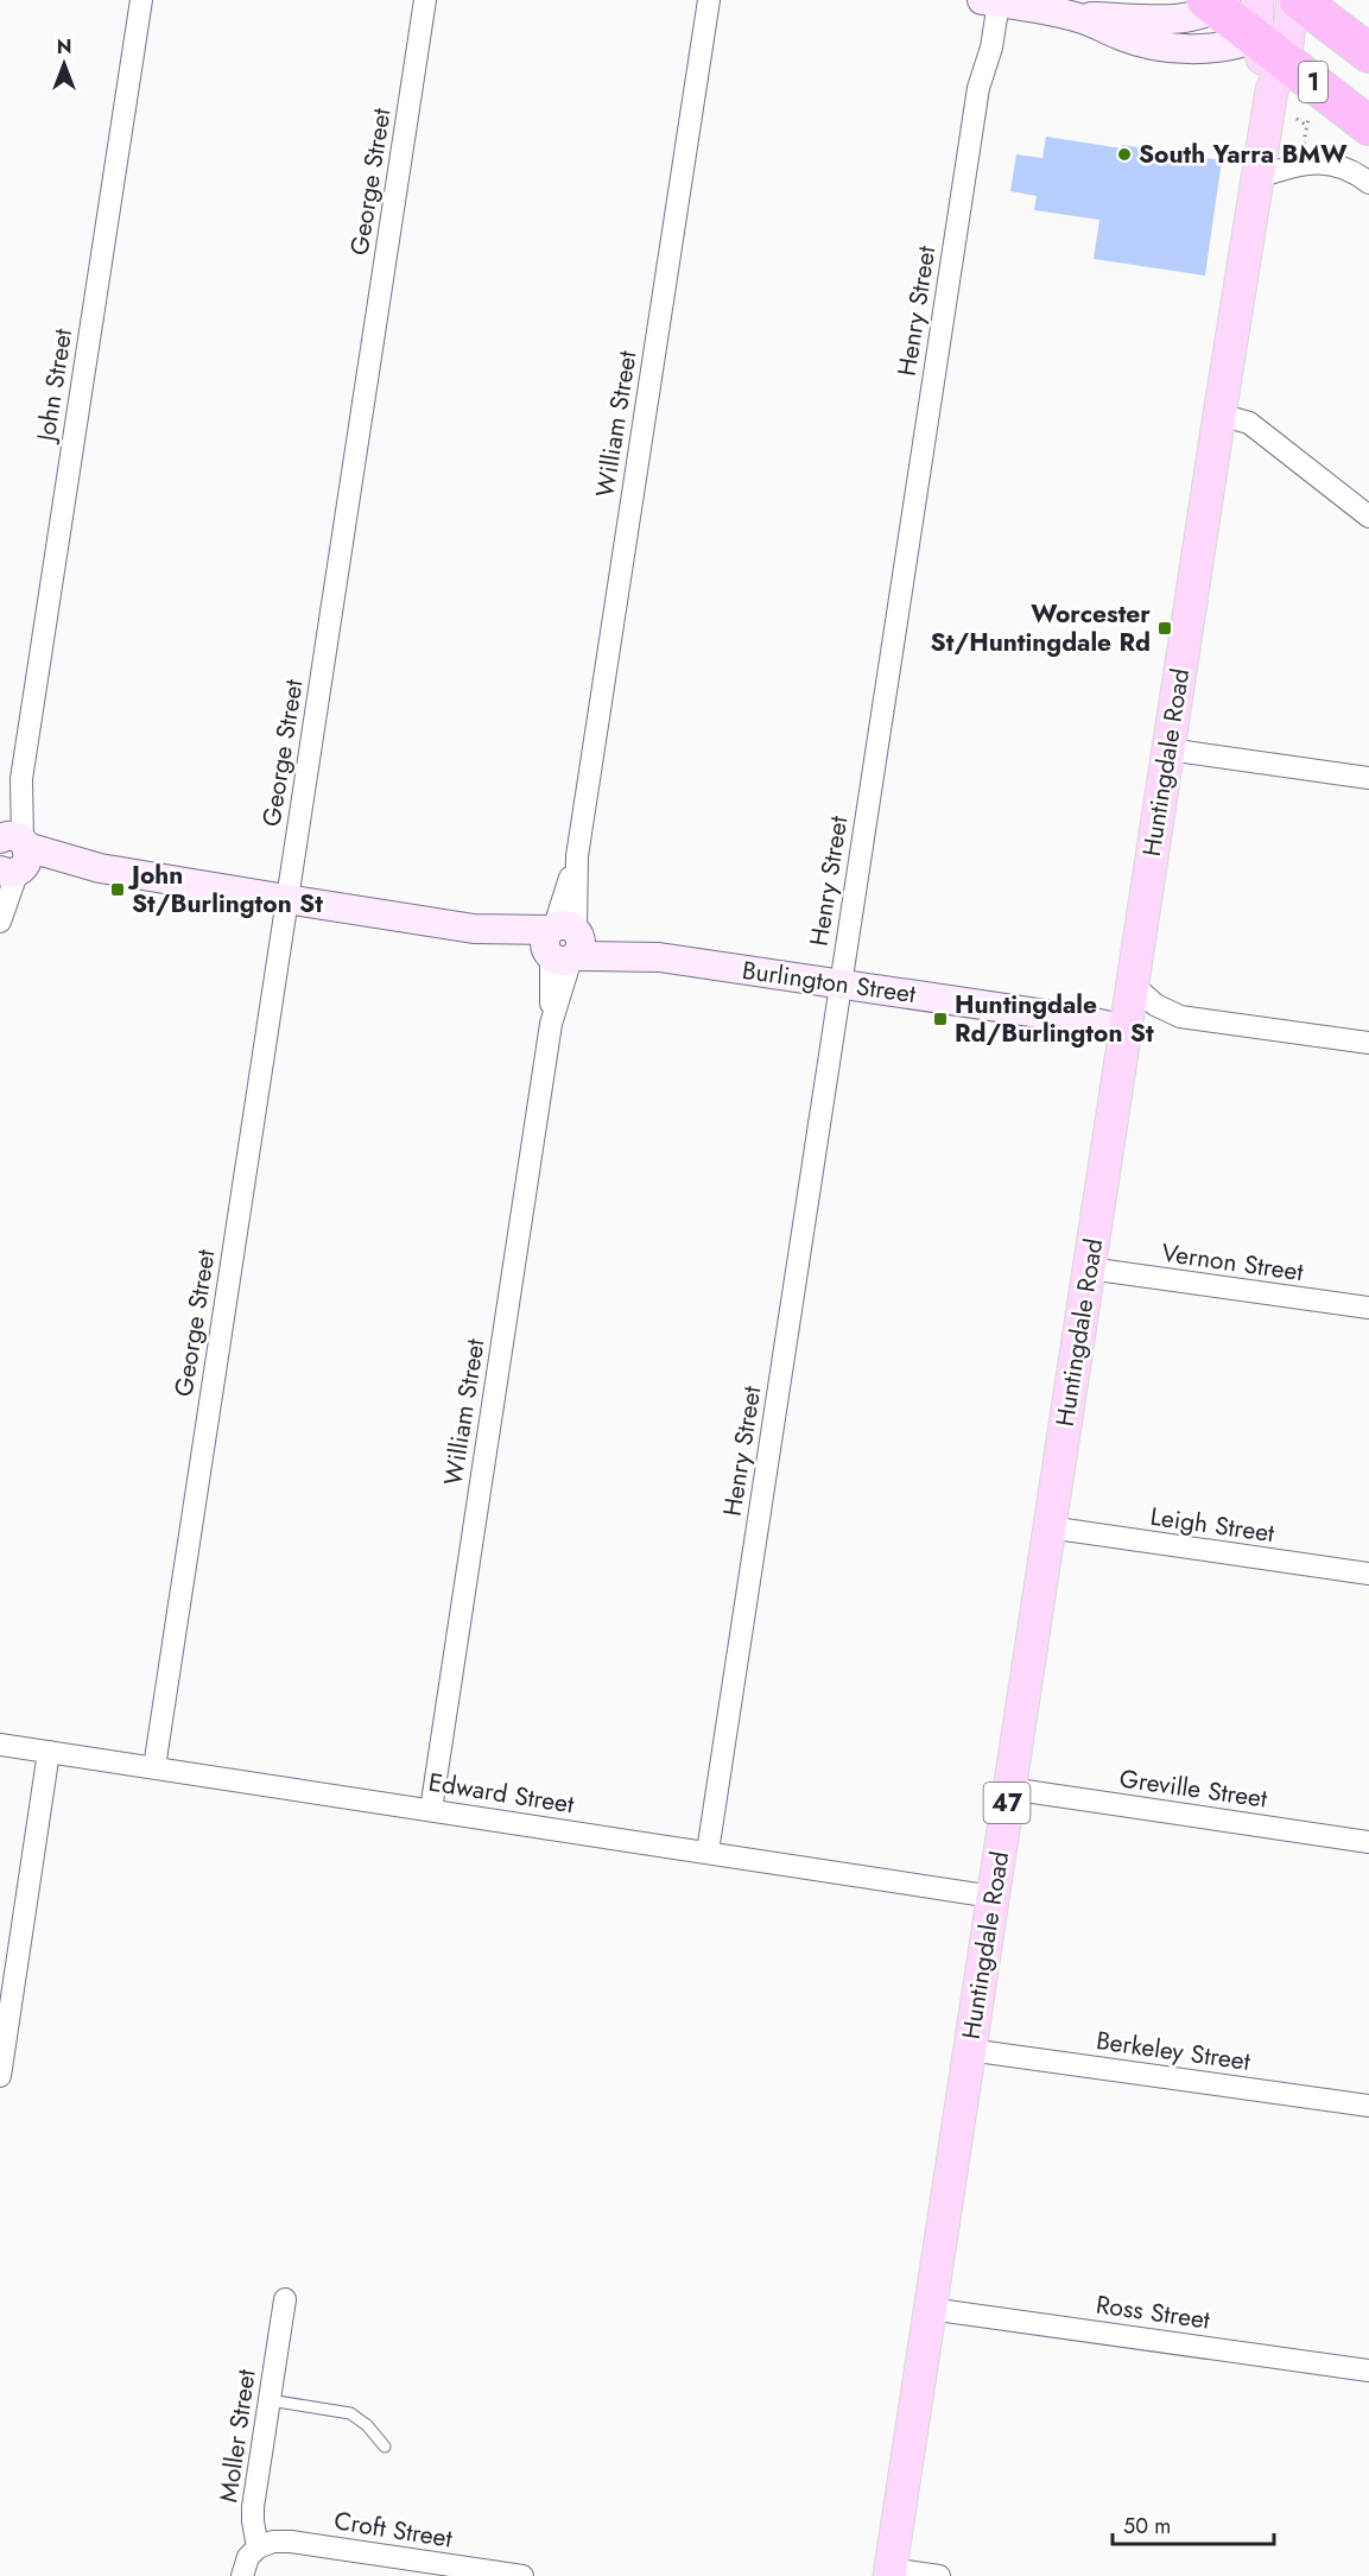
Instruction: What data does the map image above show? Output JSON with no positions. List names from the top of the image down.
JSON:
{
  "streets": {
    "highway": ["1"],
    "main road": ["Huntingdale Road", "47"],
    "street": [
      "George Street",
      "Henry Street",
      "John Street",
      "William Street",
      "Burlington Street",
      "Vernon Street",
      "Leigh Street",
      "Greville Street",
      "Edward Street",
      "Berkeley Street",
      "Ross Street",
      "Moller Street",
      "Croft Street"
    ]
  },
  "crossings": [
    ["1", "Huntingdale Road"],
    ["George Street", "Burlington Street"],
    ["George Street", "Edward Street"],
    ["Henry Street", "Burlington Street"],
    ["Henry Street", "Edward Street"],
    ["John Street", "Burlington Street"],
    ["William Street", "Burlington Street"],
    ["William Street", "Edward Street"],
    ["Huntingdale Road", "Burlington Street"],
    ["Huntingdale Road", "Vernon Street"],
    ["Huntingdale Road", "Leigh Street"],
    ["Huntingdale Road", "Greville Street"],
    ["Huntingdale Road", "Edward Street"],
    ["Huntingdale Road", "Berkeley Street"],
    ["Huntingdale Road", "Ross Street"],
    ["Moller Street", "Croft Street"]
  ],
  "places": {
    "other": ["South Yarra BMW"],
    "transit": ["Worcester St/Huntingdale Rd", "John St/Burlington St", "Huntingdale Rd/Burlington St"]
  },
  "scale_bar": "50 m",
  "north": "top"
}
